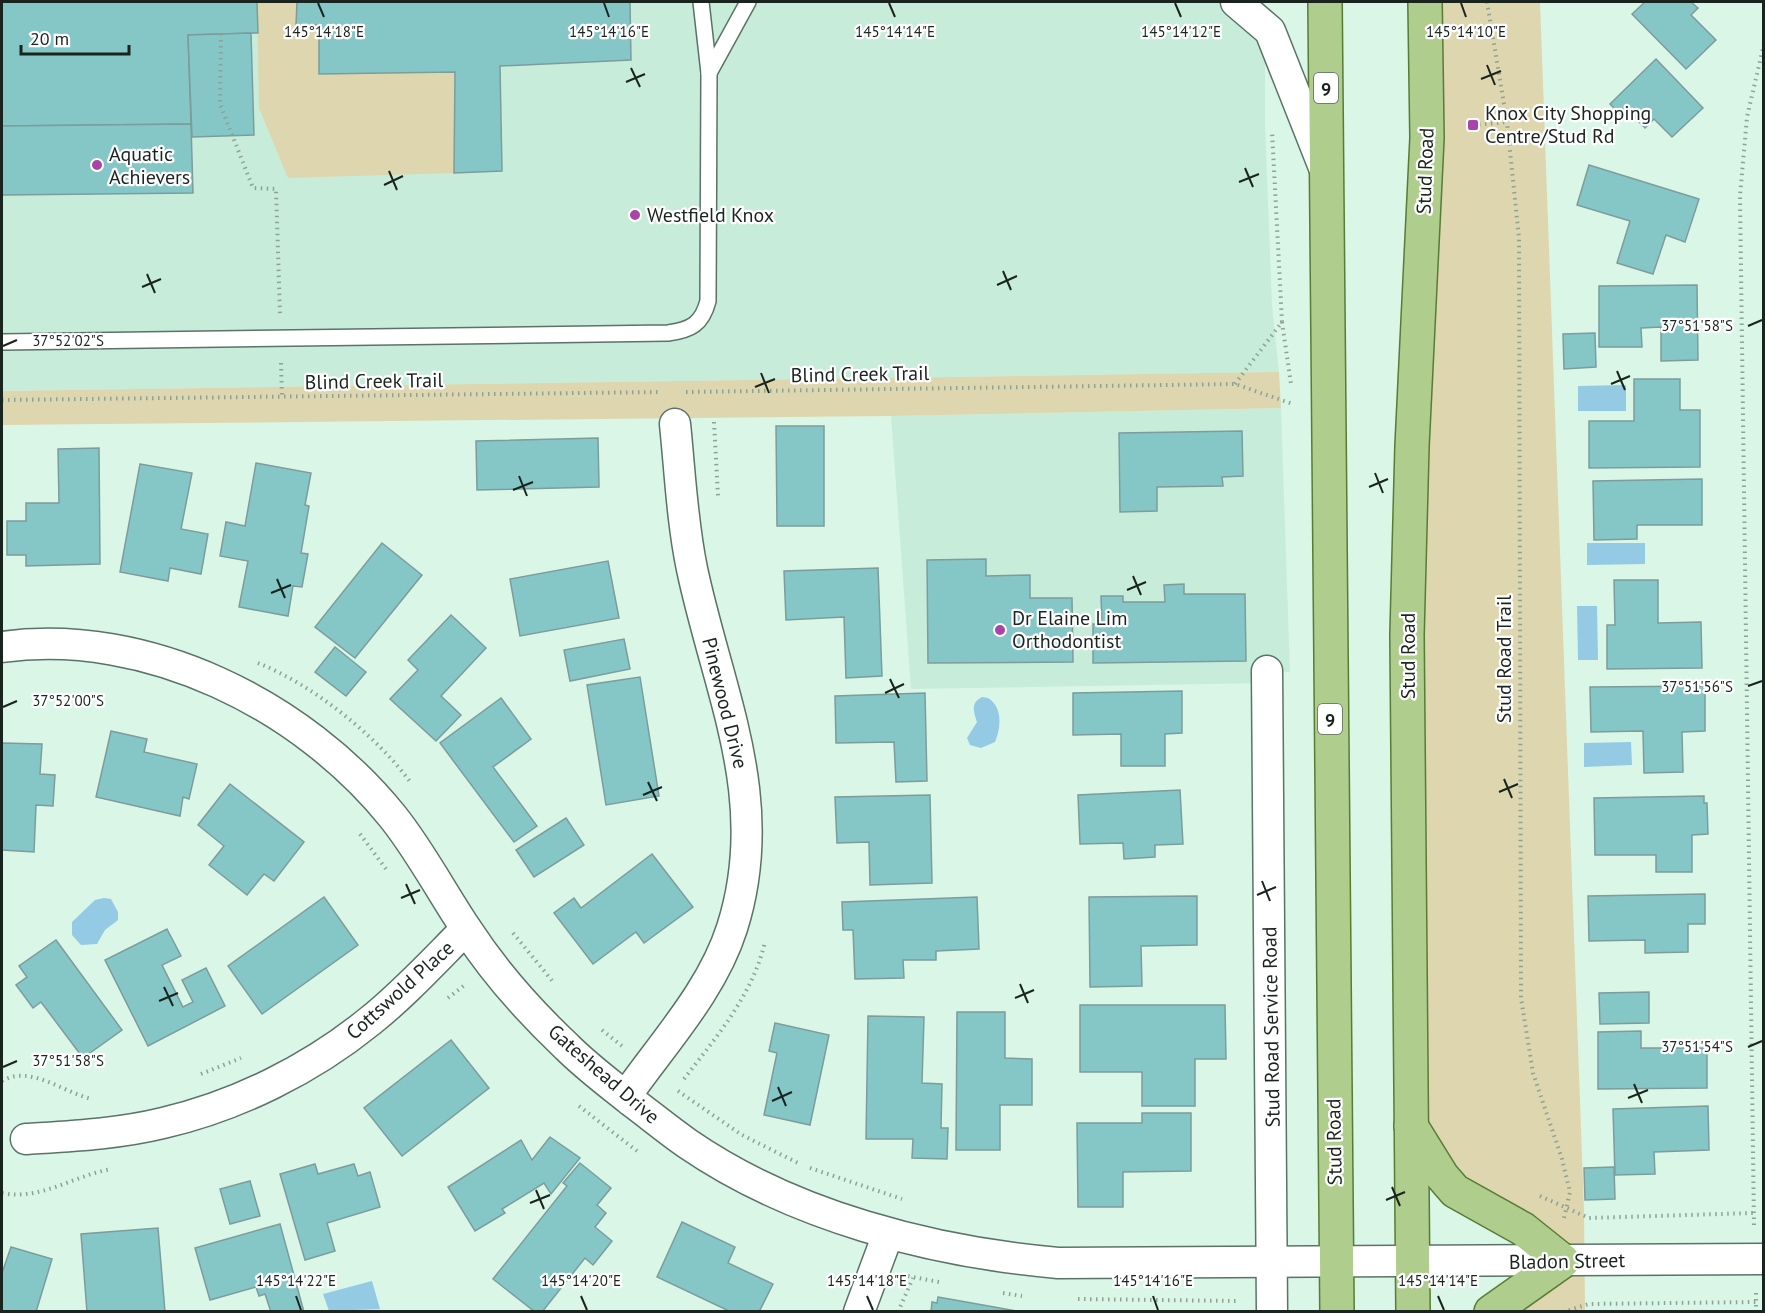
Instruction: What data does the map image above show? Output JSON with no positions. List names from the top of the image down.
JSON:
{
  "streets": {
    "main road": ["9", "Stud Road"],
    "street": [
      "Pinewood Drive",
      "Cottswold Place",
      "Stud Road Service Road",
      "Gateshead Drive",
      "Bladon Street"
    ],
    "path": ["Blind Creek Trail", "Stud Road Trail"]
  },
  "crossings": [
    ["Stud Road", "Gateshead Drive"],
    ["Stud Road", "Bladon Street"],
    ["Stud Road Trail", "Bladon Street"],
    ["Pinewood Drive", "Gateshead Drive"],
    ["Cottswold Place", "Gateshead Drive"],
    ["Stud Road Service Road", "Gateshead Drive"],
    ["Gateshead Drive", "Bladon Street"]
  ],
  "places": {
    "transit": ["Knox City Shopping Centre/Stud Rd"],
    "other": ["Aquatic Achievers", "Westfield Knox", "Dr Elaine Lim Orthodontist"]
  },
  "scale_bar": "20 m",
  "coordinates": [
    "145°14'18\"E",
    "145°14'16\"E",
    "145°14'14\"E",
    "145°14'12\"E",
    "145°14'10\"E",
    "37°51'58\"S",
    "37°52'02\"S",
    "37°51'56\"S",
    "37°52'00\"S",
    "37°51'54\"S",
    "145°14'22\"E",
    "145°14'20\"E"
  ]
}
